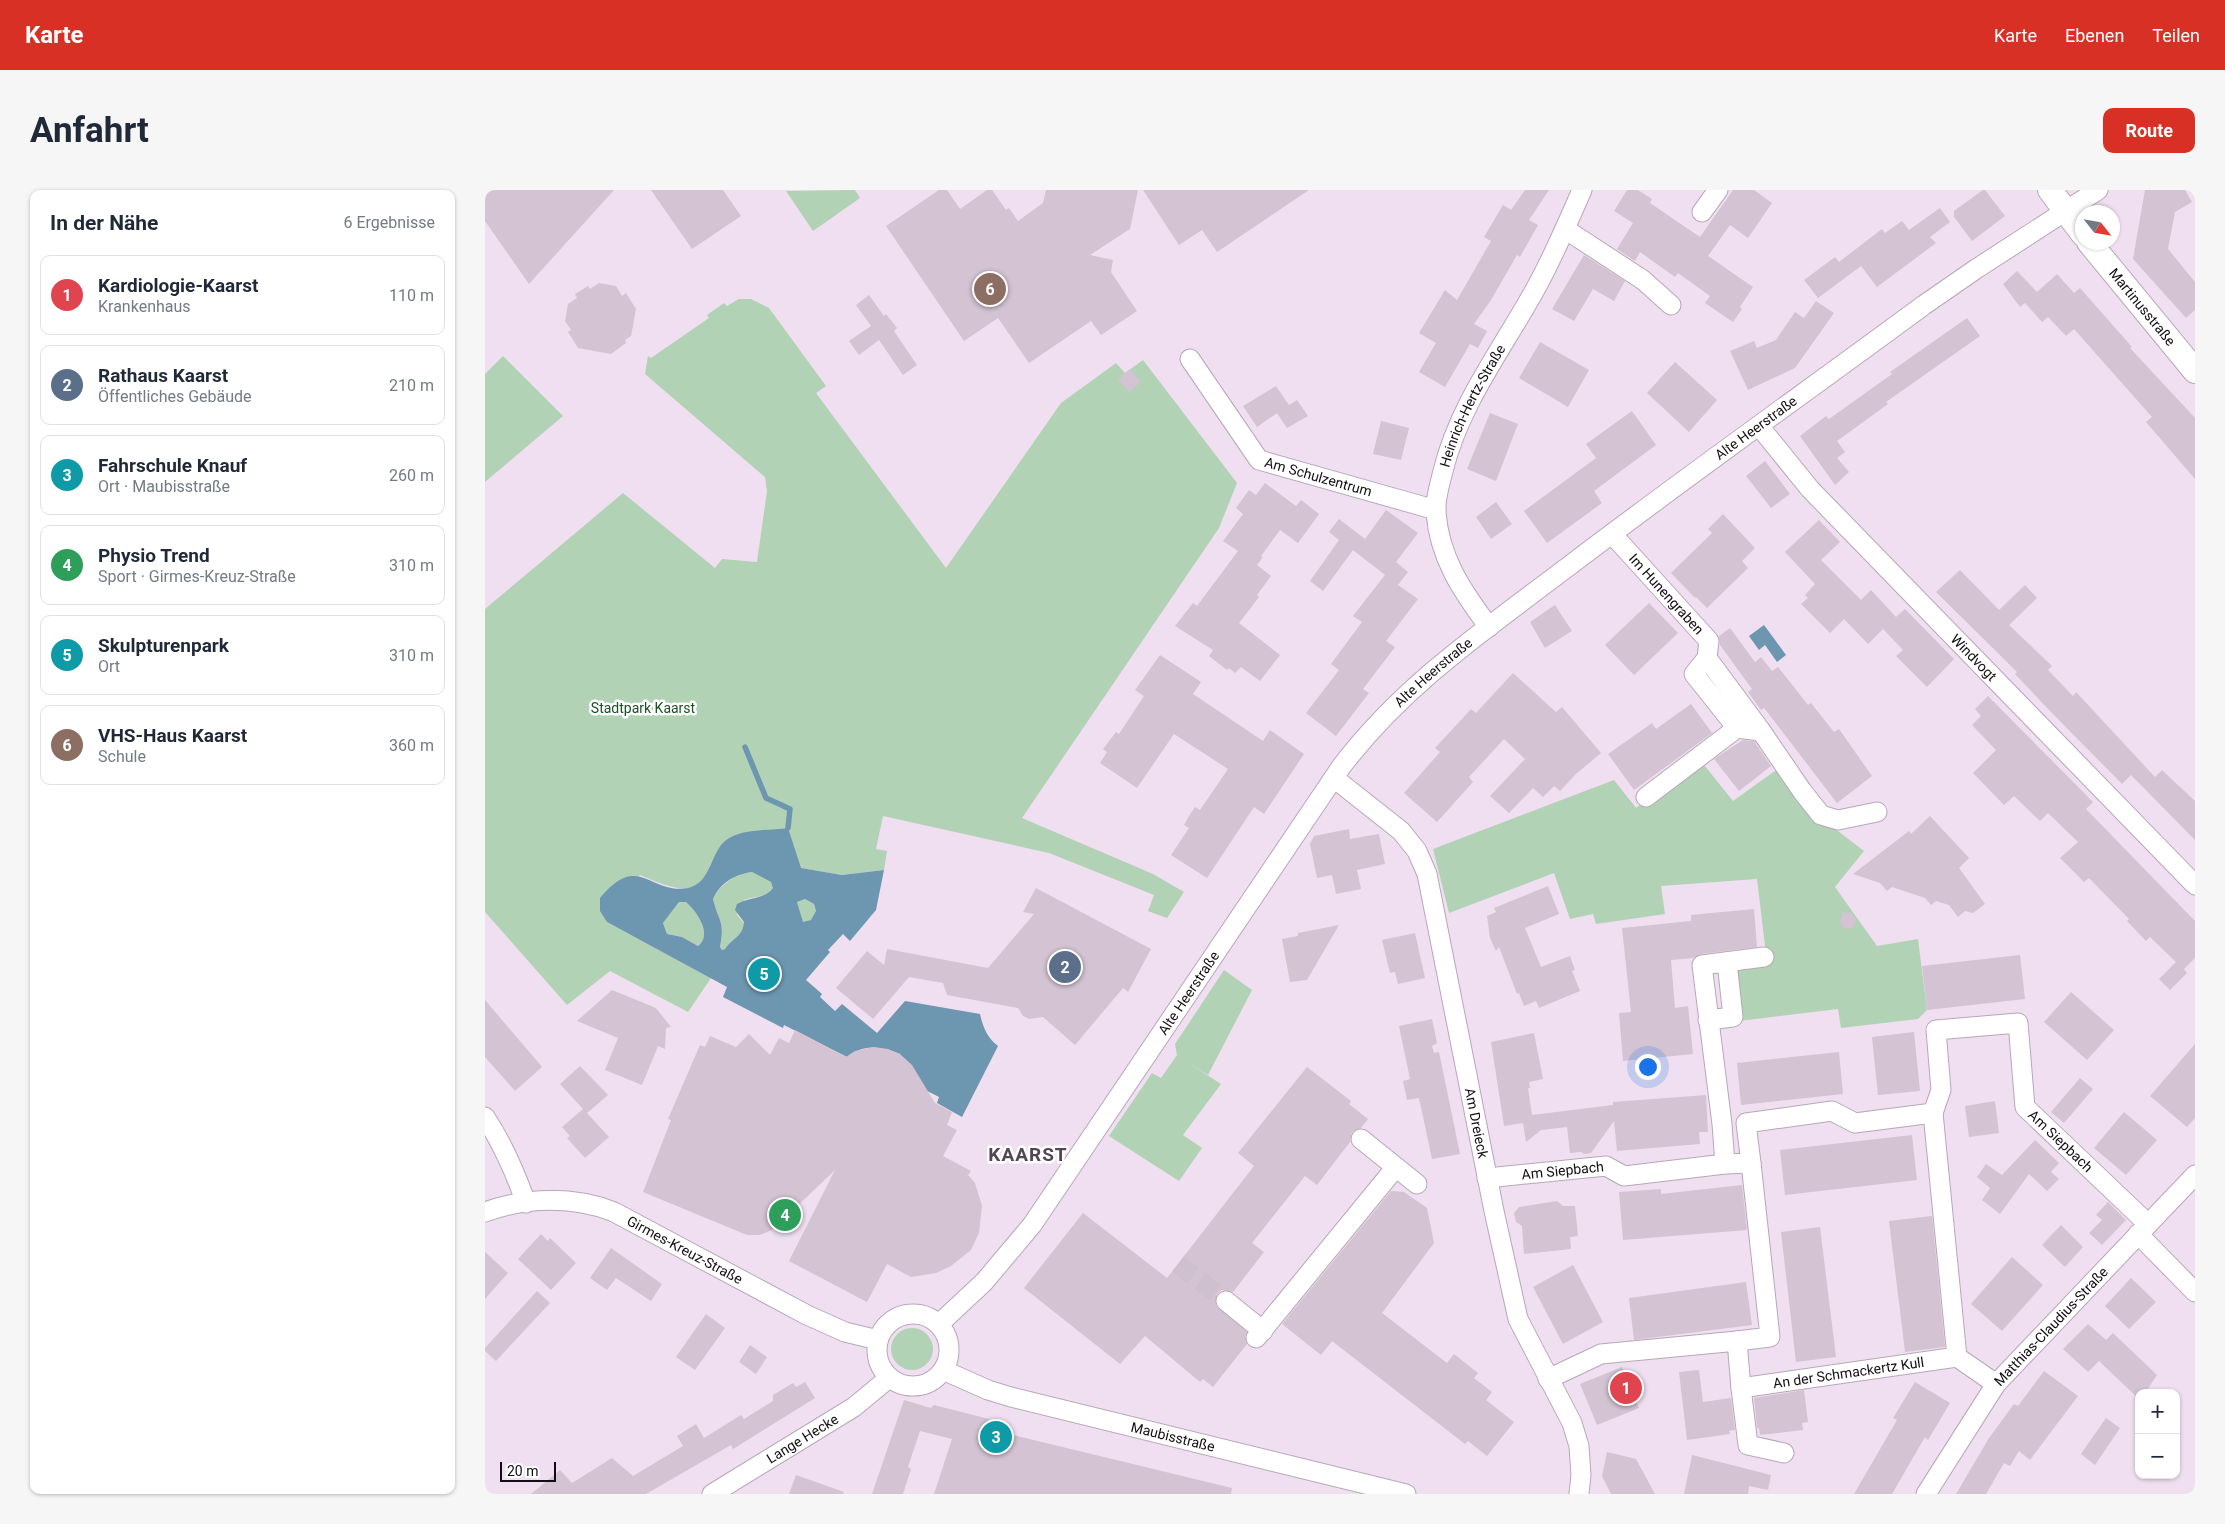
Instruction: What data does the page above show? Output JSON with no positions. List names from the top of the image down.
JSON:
{
  "streets": {
    "main road": ["Martinusstraße"],
    "street": [
      "Heinrich-Hertz-Straße",
      "Alte Heerstraße",
      "Am Schulzentrum",
      "Im Hunengraben",
      "Windvogt",
      "Am Dreieck",
      "Am Siepbach",
      "Girmes-Kreuz-Straße",
      "Matthias-Claudius-Straße",
      "An der Schmackertz Kull",
      "Maubisstraße",
      "Lange Hecke"
    ]
  },
  "crossings": [
    ["Heinrich-Hertz-Straße", "Alte Heerstraße"],
    ["Heinrich-Hertz-Straße", "Am Schulzentrum"],
    ["Alte Heerstraße", "Im Hunengraben"],
    ["Alte Heerstraße", "Windvogt"],
    ["Alte Heerstraße", "Am Dreieck"],
    ["Alte Heerstraße", "Girmes-Kreuz-Straße"],
    ["Alte Heerstraße", "Maubisstraße"],
    ["Alte Heerstraße", "Lange Hecke"],
    ["Am Dreieck", "Am Siepbach"],
    ["Am Siepbach", "Matthias-Claudius-Straße"],
    ["Am Siepbach", "An der Schmackertz Kull"],
    ["Girmes-Kreuz-Straße", "Maubisstraße"],
    ["Girmes-Kreuz-Straße", "Lange Hecke"],
    ["Maubisstraße", "Lange Hecke"]
  ],
  "districts": ["KAARST"],
  "parks": ["Stadtpark Kaarst"],
  "scale_bar": "20 m",
  "north": "bottom right",
  "page": {
    "header": "Karte",
    "nav": ["Karte", "Ebenen", "Teilen"],
    "buttons": "Route",
    "title": "Anfahrt",
    "heading": ["In der Nähe", "6 Ergebnisse"],
    "list": [
      {
        "mark": "1",
        "name": "Kardiologie-Kaarst",
        "note": "Krankenhaus",
        "value": "110 m"
      },
      {
        "mark": "2",
        "name": "Rathaus Kaarst",
        "note": "Öffentliches Gebäude",
        "value": "210 m"
      },
      {
        "mark": "3",
        "name": "Fahrschule Knauf",
        "note": "Ort · Maubisstraße",
        "value": "260 m"
      },
      {
        "mark": "4",
        "name": "Physio Trend",
        "note": "Sport · Girmes-Kreuz-Straße",
        "value": "310 m"
      },
      {
        "mark": "5",
        "name": "Skulpturenpark",
        "note": "Ort",
        "value": "310 m"
      },
      {
        "mark": "6",
        "name": "VHS-Haus Kaarst",
        "note": "Schule",
        "value": "360 m"
      }
    ],
    "pins": [
      "6",
      "2",
      "5",
      "4",
      "1",
      "3"
    ],
    "map_buttons": ["+", "−"],
    "scale": "20 m"
  }
}
